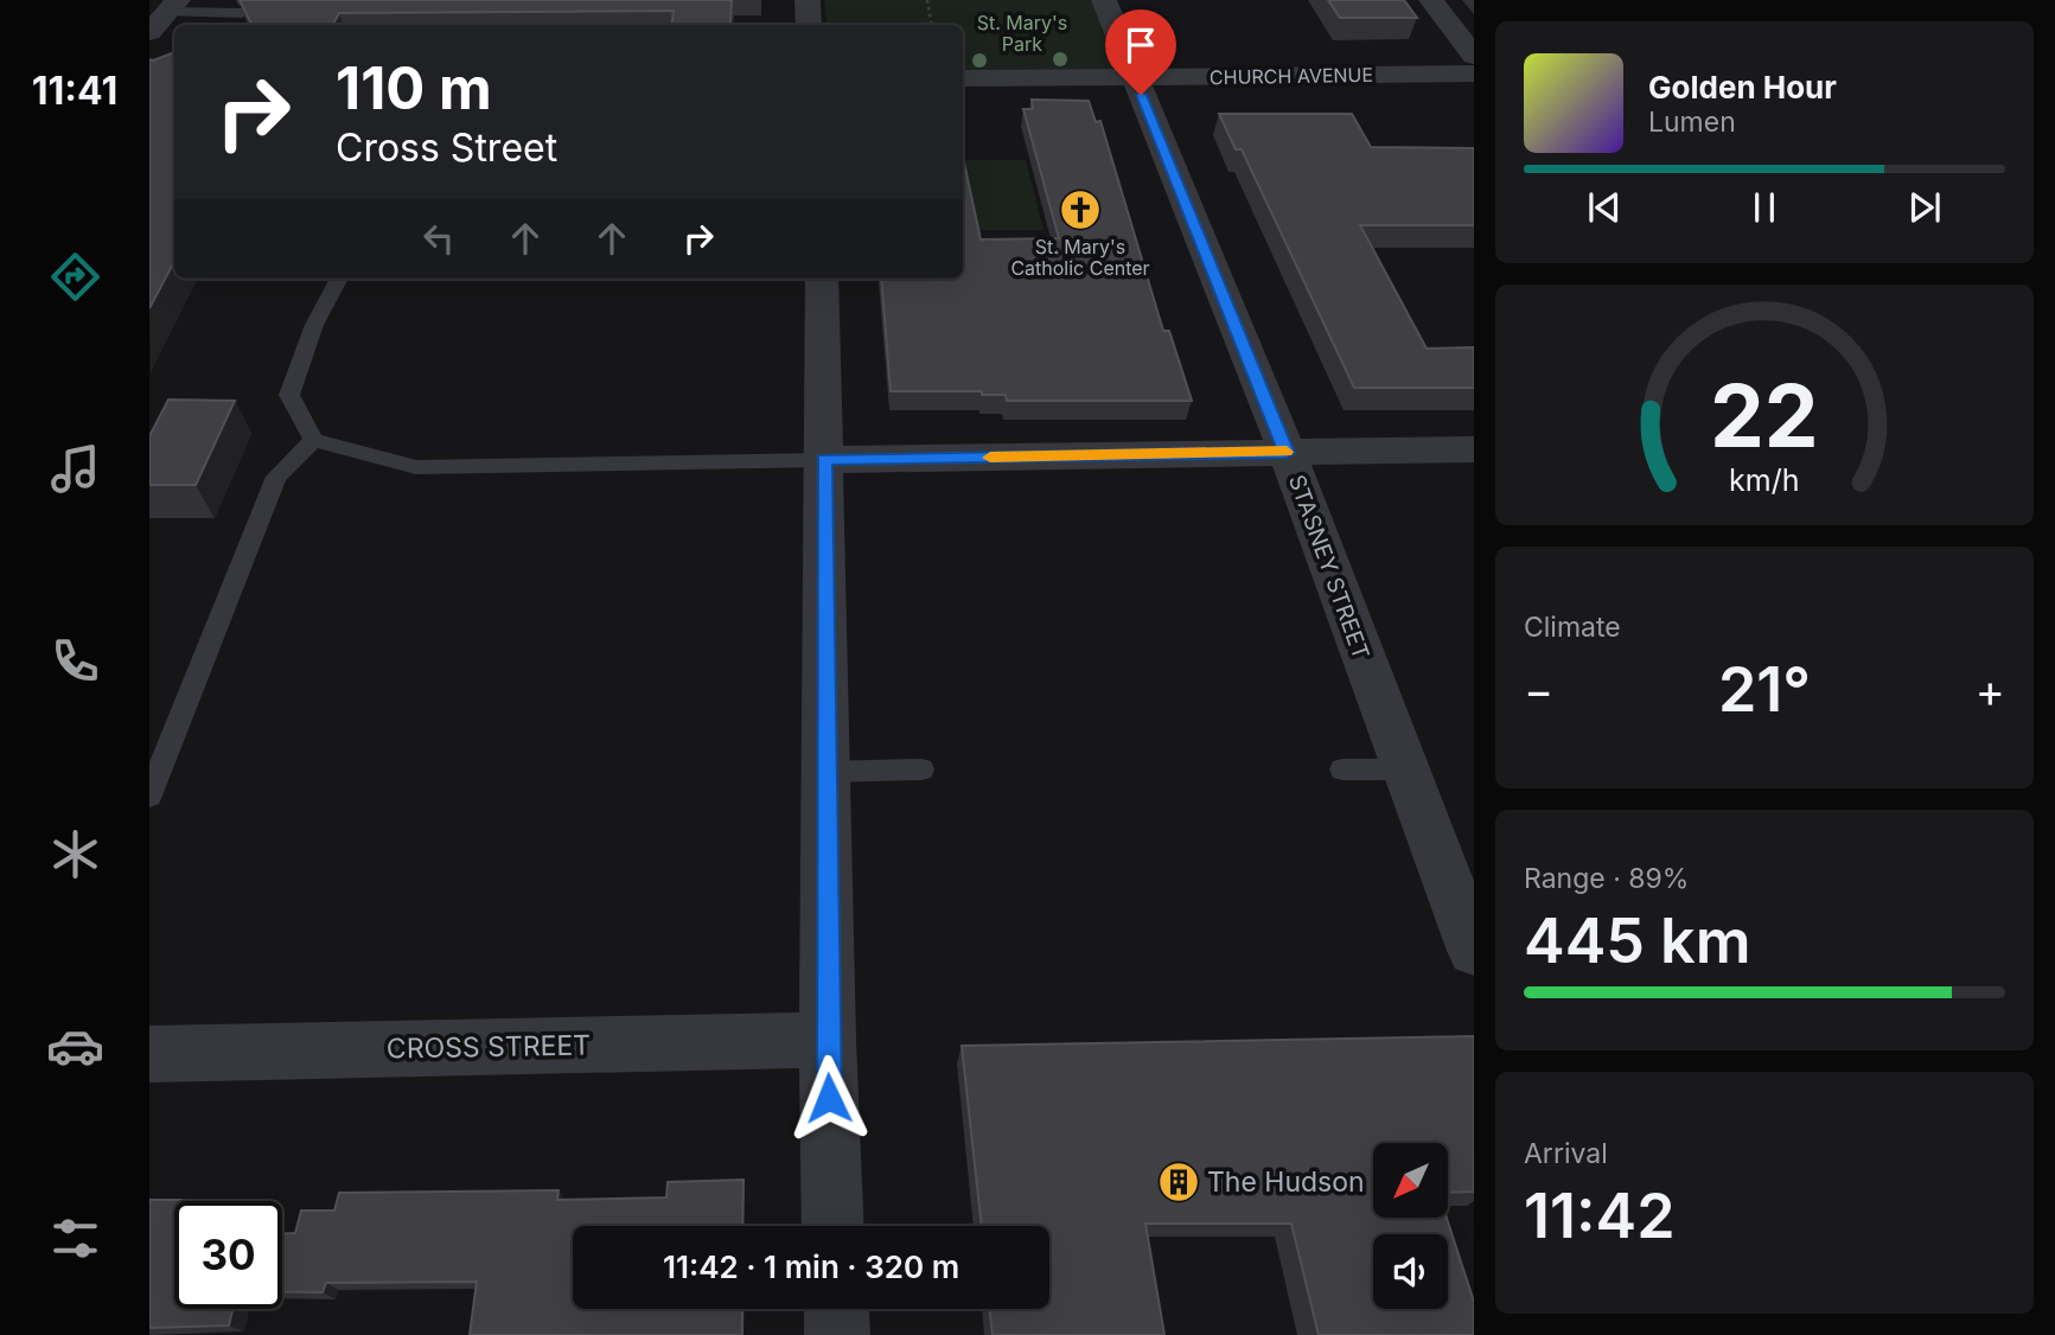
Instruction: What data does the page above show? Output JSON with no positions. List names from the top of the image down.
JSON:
{
  "streets": {
    "street": ["CHURCH AVENUE", "STASNEY STREET", "CROSS STREET"]
  },
  "crossings": [
    ["CHURCH AVENUE", "STASNEY STREET"]
  ],
  "parks": ["St. Mary's Park"],
  "places": {
    "church": ["St. Mary's Catholic Center"],
    "building": ["The Hudson"]
  },
  "north": "bottom left",
  "page": {
    "tabs": "11:41",
    "turn": ["110 m", "Cross Street"],
    "song": ["Golden Hour", "Lumen"],
    "tile": [
      "Climate",
      ["Range · 89%", "445 km"],
      ["Arrival", "11:42"]
    ],
    "heat": ["−", "21°", "+"],
    "limit": "30",
    "trip": "11:42 · 1 min · 320 m",
    "gauge": ["22", "km/h"]
  }
}
